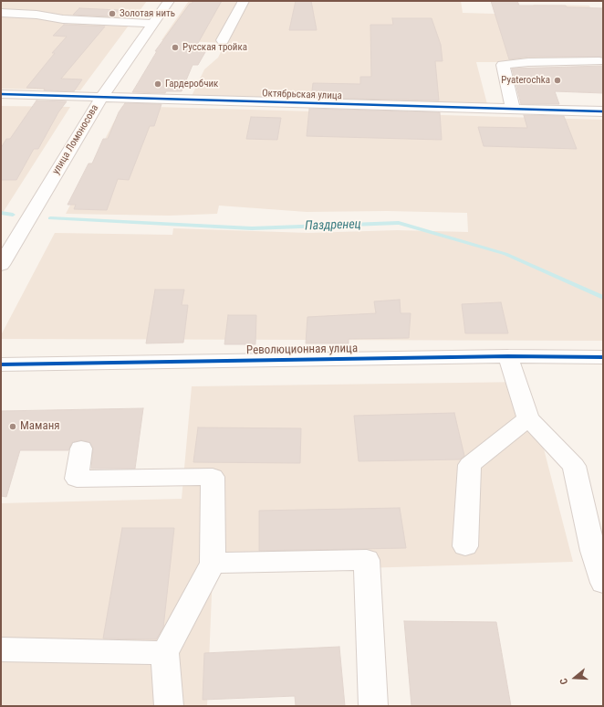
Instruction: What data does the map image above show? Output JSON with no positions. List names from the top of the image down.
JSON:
{
  "streets": {
    "street": ["Октябрьская улица", "улица Ломоносова", "Революционная улица"]
  },
  "crossings": [
    ["Октябрьская улица", "улица Ломоносова"]
  ],
  "water": ["Паздренец"],
  "places": [
    "Золотая нить",
    "Русская тройка",
    "Pyaterochka",
    "Гардеробчик",
    "Маманя"
  ],
  "north": "left"
}
